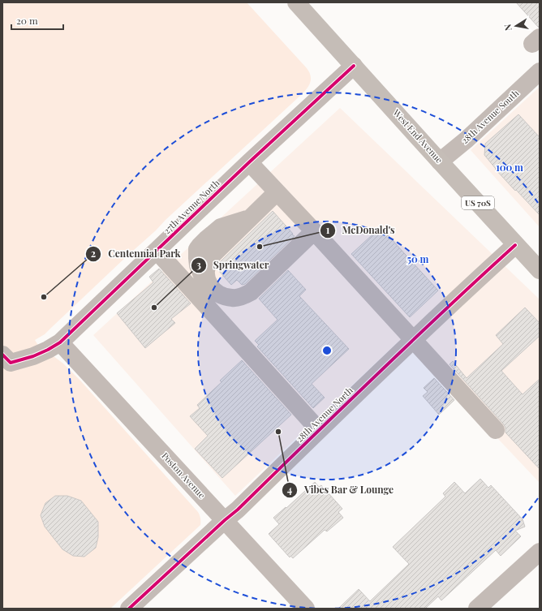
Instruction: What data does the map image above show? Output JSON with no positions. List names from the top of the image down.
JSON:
{
  "streets": {
    "main road": ["West End Avenue", "US 70S"],
    "street": [
      "28th Avenue South",
      "27th Avenue North",
      "28th Avenue North",
      "Poston Avenue"
    ]
  },
  "crossings": [
    ["28th Avenue South", "West End Avenue"],
    ["West End Avenue", "27th Avenue North"],
    ["West End Avenue", "28th Avenue North"],
    ["27th Avenue North", "Poston Avenue"],
    ["28th Avenue North", "Poston Avenue"]
  ],
  "places": [
    "McDonald's",
    "Centennial Park",
    "Springwater",
    "Vibes Bar & Lounge"
  ],
  "scale_bar": "20 m",
  "north": "left",
  "rings": ["100 m", "50 m"]
}
